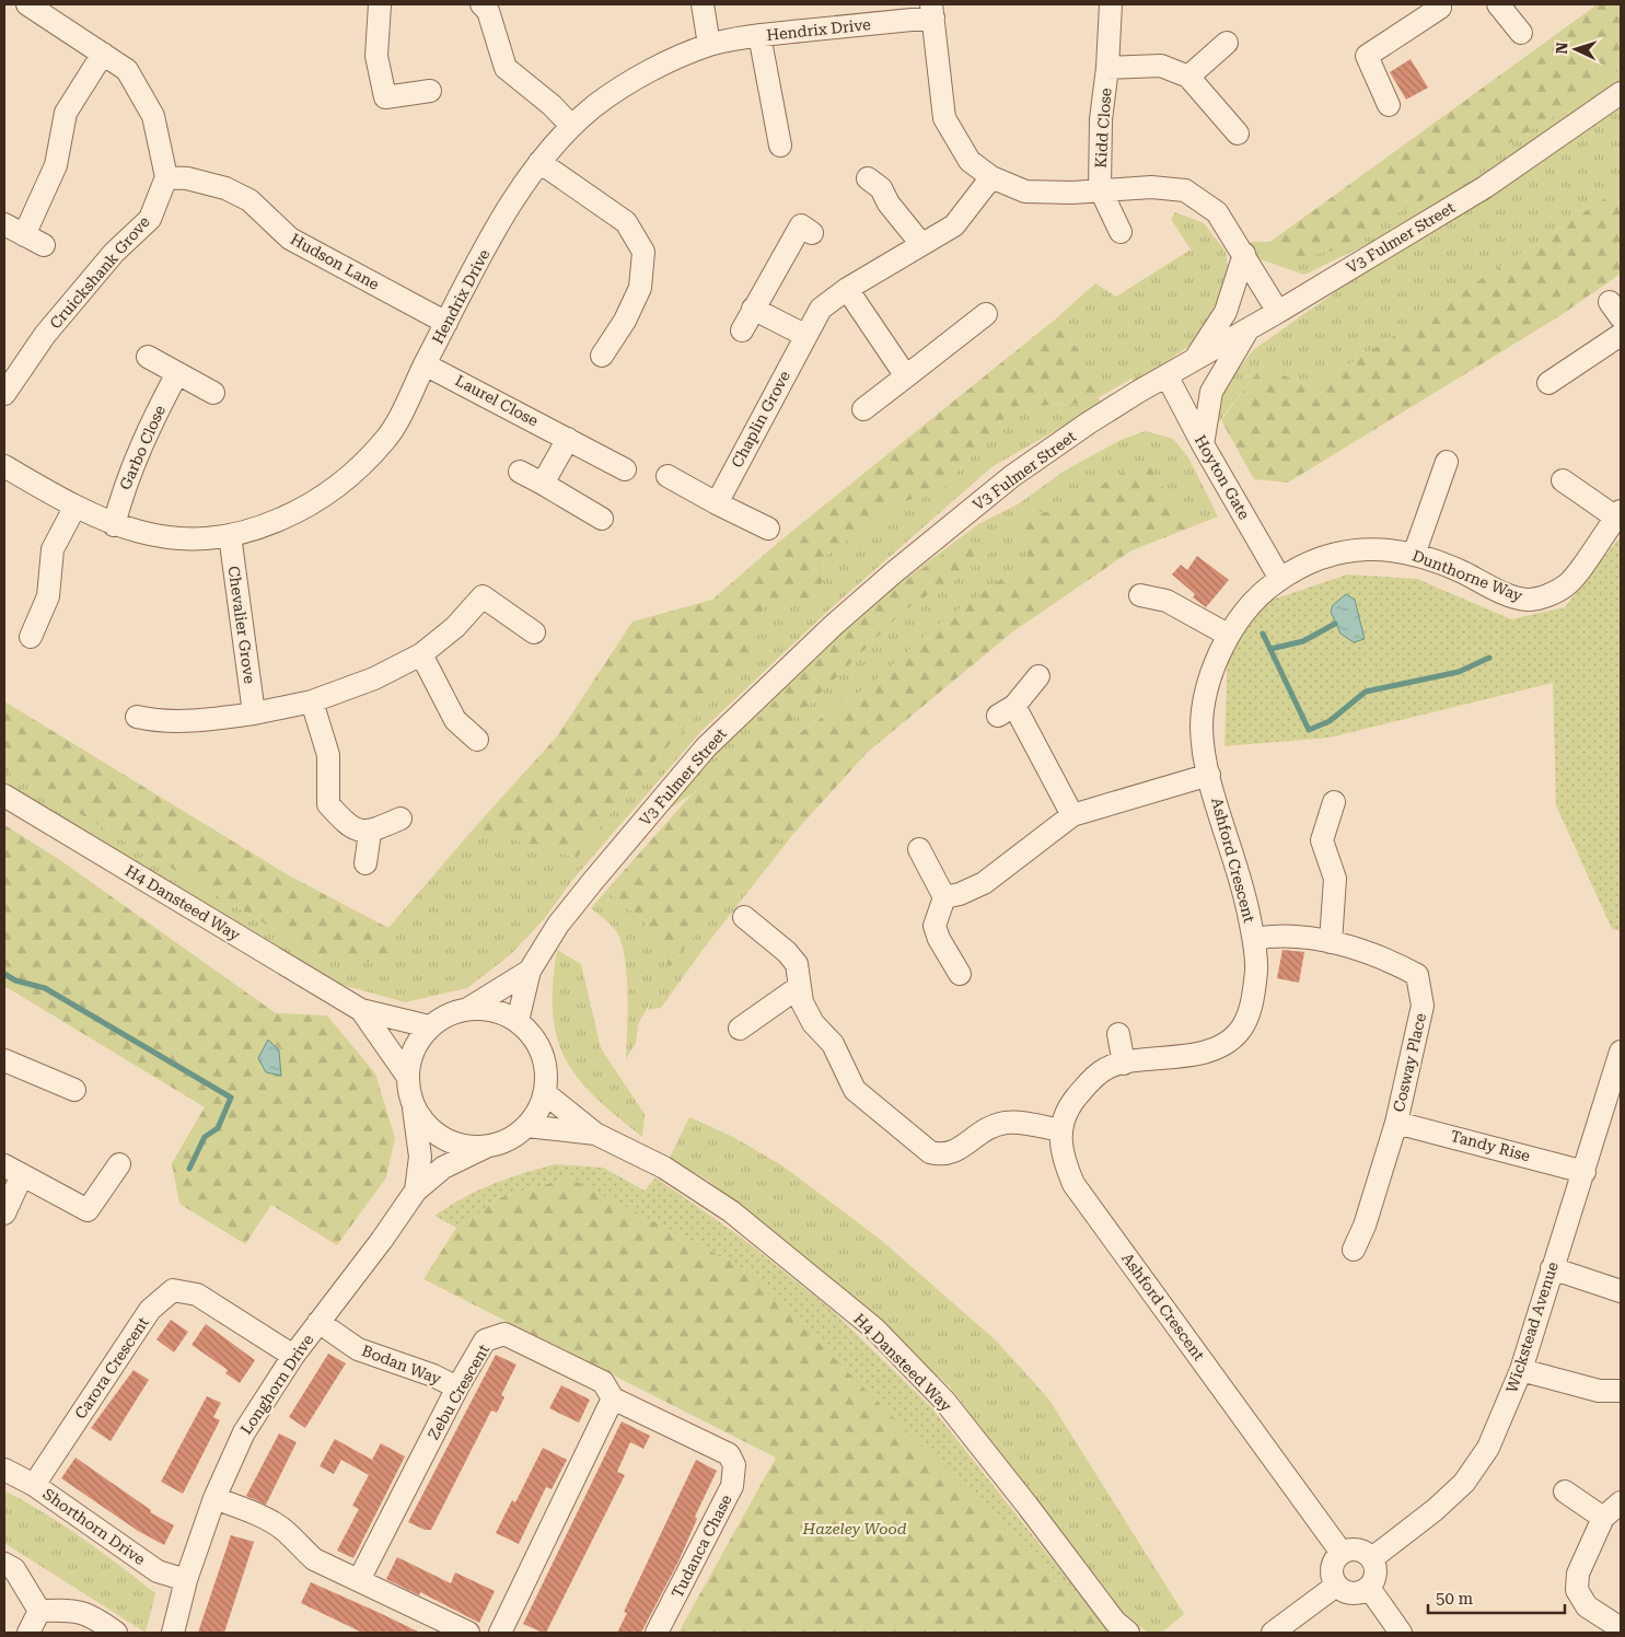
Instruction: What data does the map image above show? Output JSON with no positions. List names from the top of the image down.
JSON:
{
  "streets": {
    "street": [
      "Hendrix Drive",
      "Kidd Close",
      "V3 Fulmer Street",
      "Hudson Lane",
      "Cruickshank Grove",
      "Laurel Close",
      "Chaplin Grove",
      "Garbo Close",
      "Hoyton Gate",
      "Dunthorne Way",
      "Chevalier Grove",
      "Ashford Crescent",
      "H4 Dansteed Way",
      "Cosway Place",
      "Tandy Rise",
      "Wickstead Avenue",
      "Bodan Way",
      "Carora Crescent",
      "Longhorn Drive",
      "Zebu Crescent",
      "Shorthorn Drive",
      "Tudanca Chase"
    ]
  },
  "crossings": [
    ["Hendrix Drive", "Hudson Lane"],
    ["Hendrix Drive", "Laurel Close"],
    ["Hendrix Drive", "Garbo Close"],
    ["Hendrix Drive", "Chevalier Grove"],
    ["V3 Fulmer Street", "Hoyton Gate"],
    ["V3 Fulmer Street", "H4 Dansteed Way"],
    ["V3 Fulmer Street", "Longhorn Drive"],
    ["Hudson Lane", "Cruickshank Grove"],
    ["Hoyton Gate", "Dunthorne Way"],
    ["Hoyton Gate", "Ashford Crescent"],
    ["Dunthorne Way", "Ashford Crescent"],
    ["Ashford Crescent", "Cosway Place"],
    ["Ashford Crescent", "Wickstead Avenue"],
    ["H4 Dansteed Way", "Longhorn Drive"],
    ["Cosway Place", "Tandy Rise"],
    ["Tandy Rise", "Wickstead Avenue"],
    ["Bodan Way", "Longhorn Drive"],
    ["Bodan Way", "Zebu Crescent"],
    ["Carora Crescent", "Longhorn Drive"],
    ["Carora Crescent", "Shorthorn Drive"],
    ["Longhorn Drive", "Shorthorn Drive"],
    ["Zebu Crescent", "Tudanca Chase"]
  ],
  "parks": ["Hazeley Wood"],
  "scale_bar": "50 m",
  "north": "left"
}
